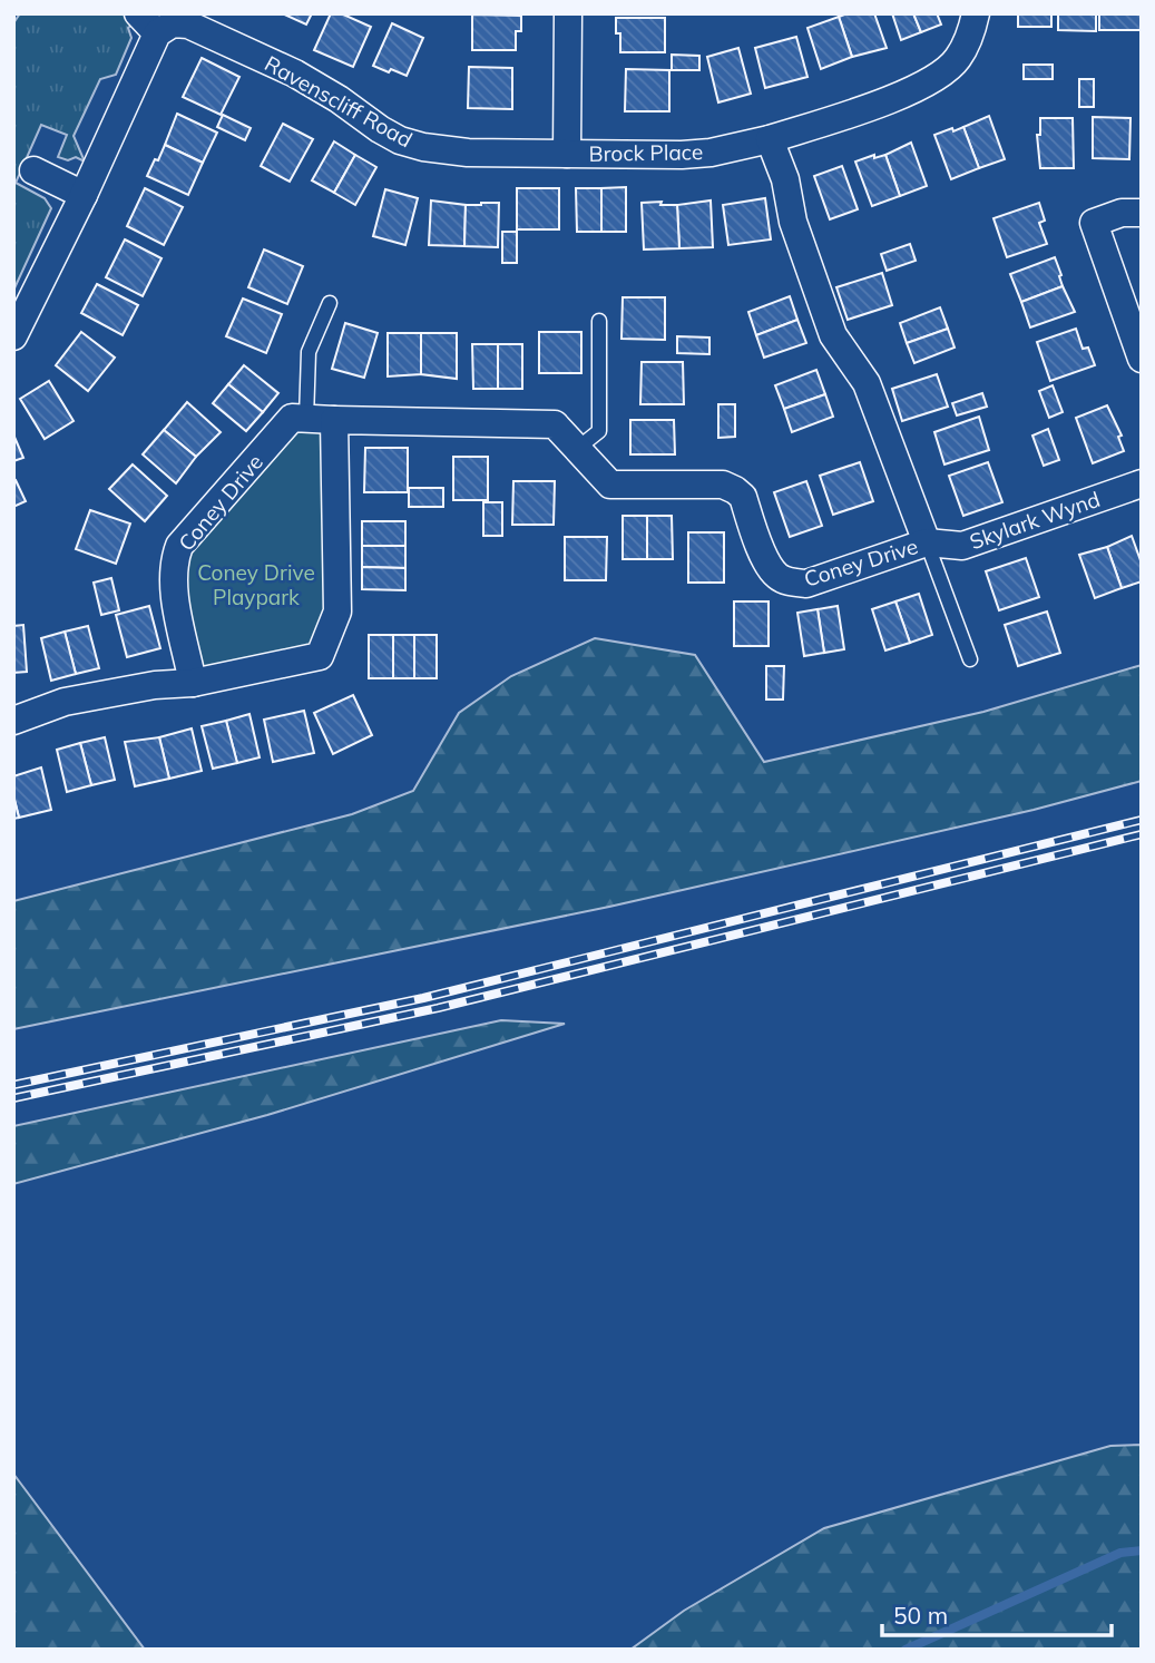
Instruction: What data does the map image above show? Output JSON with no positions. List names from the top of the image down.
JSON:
{
  "streets": {
    "street": [
      "Ravenscliff Road",
      "Brock Place",
      "Coney Drive",
      "Skylark Wynd"
    ]
  },
  "crossings": [
    ["Ravenscliff Road", "Brock Place"],
    ["Brock Place", "Coney Drive"],
    ["Coney Drive", "Skylark Wynd"]
  ],
  "parks": ["Coney Drive Playpark"],
  "scale_bar": "50 m"
}
